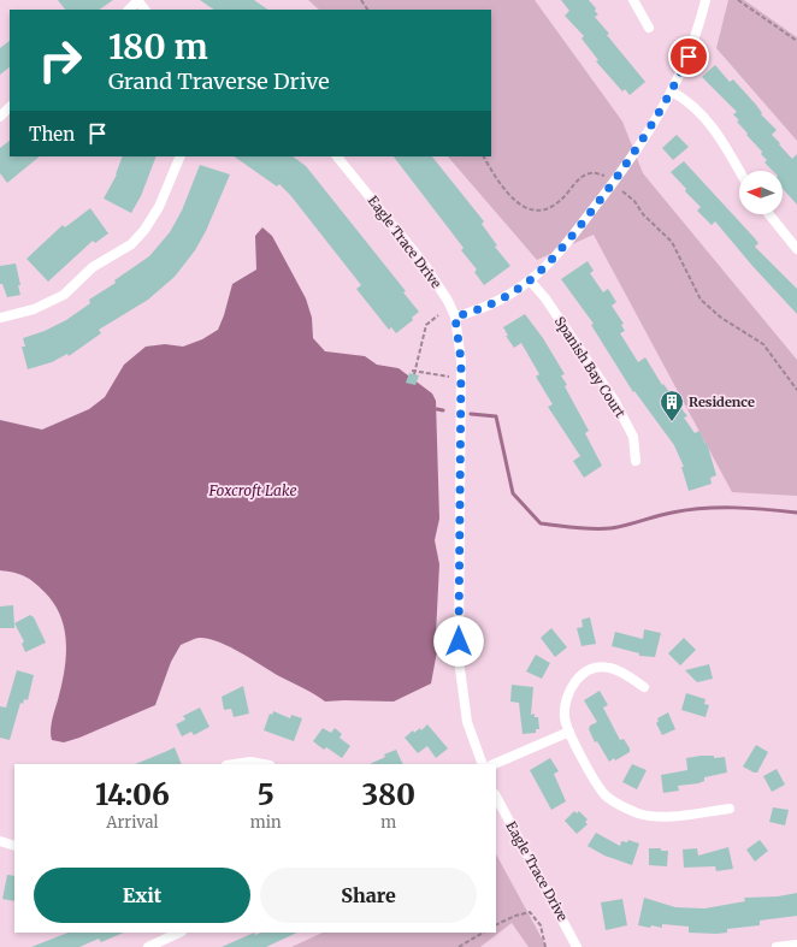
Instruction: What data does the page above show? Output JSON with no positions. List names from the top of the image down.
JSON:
{
  "streets": {
    "street": ["Eagle Trace Drive", "Spanish Bay Court"]
  },
  "water": ["Foxcroft Lake"],
  "places": {
    "building": ["Residence"]
  },
  "north": "left",
  "page": {
    "turn": ["180 m", "Grand Traverse Drive"],
    "then": "Then",
    "eta": [
      "14:06",
      "Arrival",
      "5",
      "min",
      "380",
      "m"
    ],
    "buttons": ["Exit", "Share"]
  }
}
